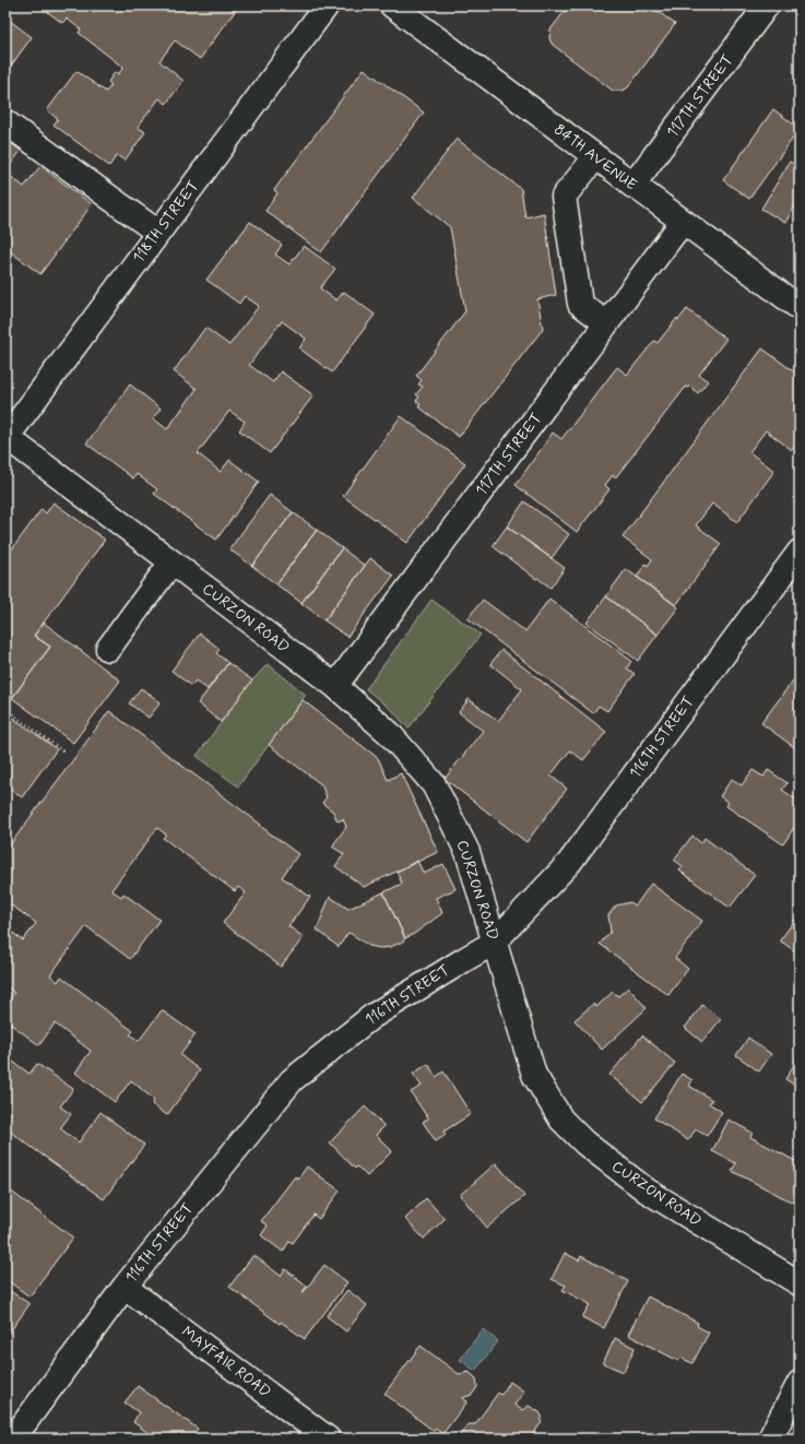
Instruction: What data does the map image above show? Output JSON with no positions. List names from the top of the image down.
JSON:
{
  "streets": {
    "street": [
      "117TH STREET",
      "84TH AVENUE",
      "118TH STREET",
      "CURZON ROAD",
      "116TH STREET",
      "MAYFAIR ROAD"
    ]
  },
  "crossings": [
    ["117TH STREET", "84TH AVENUE"],
    ["117TH STREET", "CURZON ROAD"],
    ["118TH STREET", "CURZON ROAD"],
    ["CURZON ROAD", "116TH STREET"],
    ["116TH STREET", "MAYFAIR ROAD"]
  ]
}
